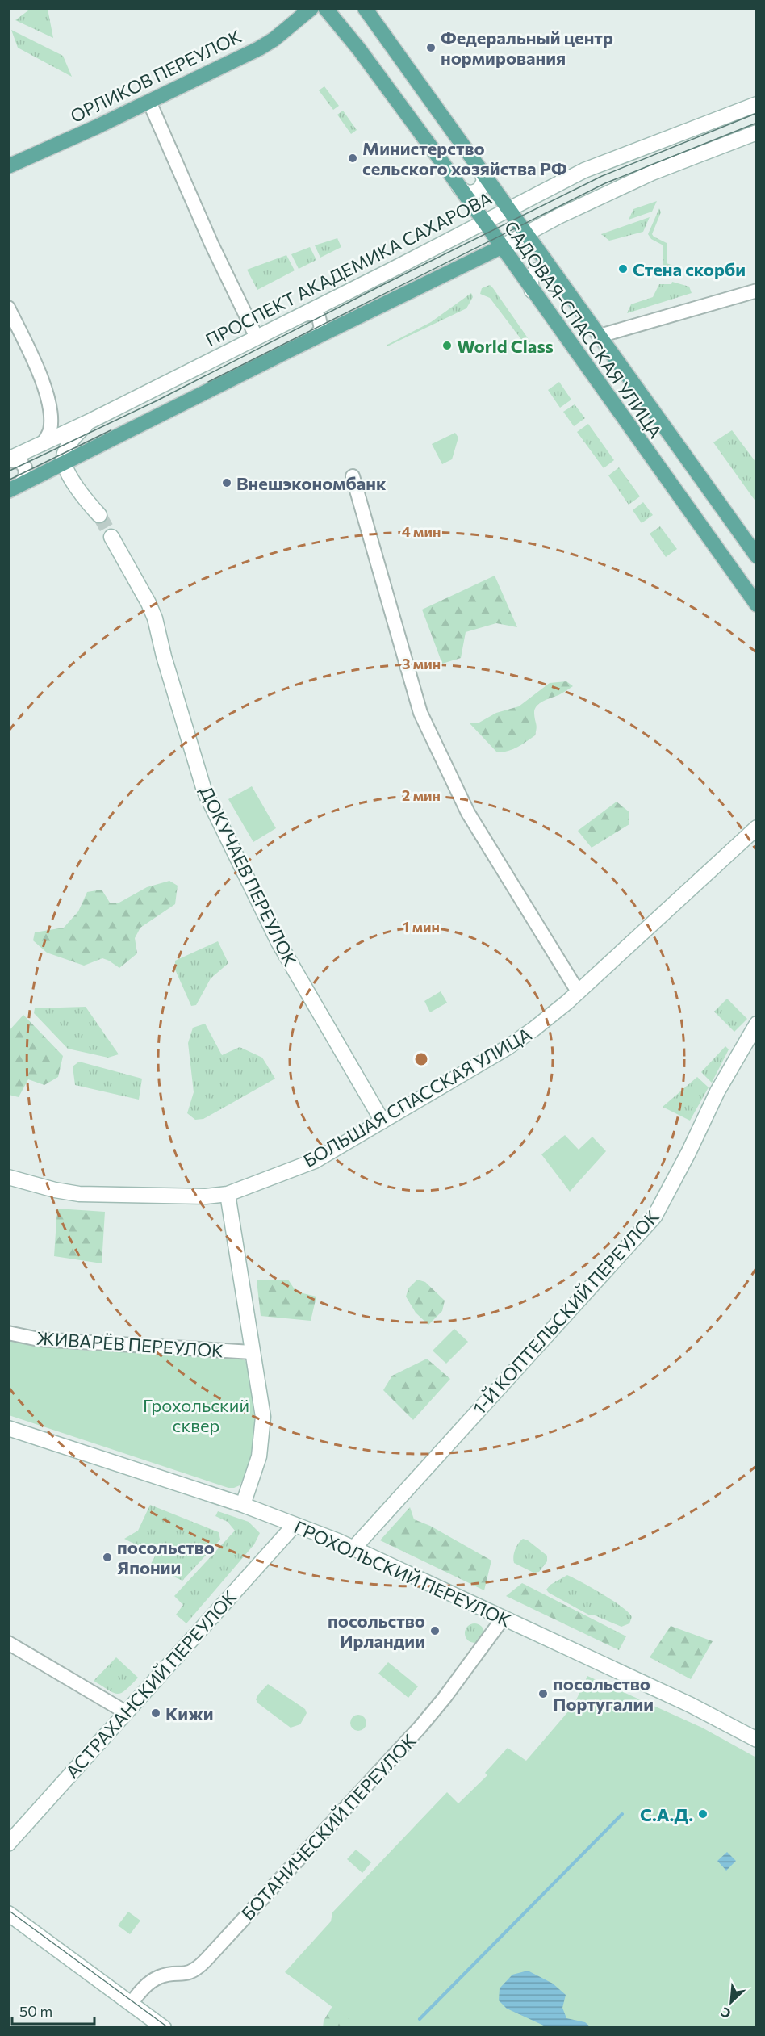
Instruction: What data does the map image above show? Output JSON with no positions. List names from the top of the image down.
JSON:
{
  "streets": {
    "main road": ["ОРЛИКОВ ПЕРЕУЛОК", "САДОВАЯ-СПАССКАЯ УЛИЦА"],
    "street": [
      "ПРОСПЕКТ АКАДЕМИКА САХАРОВА",
      "ДОКУЧАЕВ ПЕРЕУЛОК",
      "БОЛЬШАЯ СПАССКАЯ УЛИЦА",
      "1-Й КОПТЕЛЬСКИЙ ПЕРЕУЛОК",
      "ЖИВАРЁВ ПЕРЕУЛОК",
      "ГРОХОЛЬСКИЙ ПЕРЕУЛОК",
      "АСТРАХАНСКИЙ ПЕРЕУЛОК",
      "БОТАНИЧЕСКИЙ ПЕРЕУЛОК"
    ]
  },
  "crossings": [
    ["ПРОСПЕКТ АКАДЕМИКА САХАРОВА", "САДОВАЯ-СПАССКАЯ УЛИЦА"],
    ["ДОКУЧАЕВ ПЕРЕУЛОК", "БОЛЬШАЯ СПАССКАЯ УЛИЦА"],
    ["1-Й КОПТЕЛЬСКИЙ ПЕРЕУЛОК", "ГРОХОЛЬСКИЙ ПЕРЕУЛОК"],
    ["ГРОХОЛЬСКИЙ ПЕРЕУЛОК", "АСТРАХАНСКИЙ ПЕРЕУЛОК"],
    ["ГРОХОЛЬСКИЙ ПЕРЕУЛОК", "БОТАНИЧЕСКИЙ ПЕРЕУЛОК"]
  ],
  "parks": ["Грохольский сквер"],
  "places": [
    "Федеральный центр нормирования",
    "Министерство сельского хозяйства РФ",
    "Стена скорби",
    "World Class",
    "Внешэкономбанк",
    "посольство Японии",
    "посольство Ирландии",
    "посольство Португалии",
    "Кижи",
    "С.А.Д."
  ],
  "scale_bar": "50 m",
  "north": "bottom left",
  "rings": [
    "4 мин",
    "3 мин",
    "2 мин",
    "1 мин"
  ]
}
